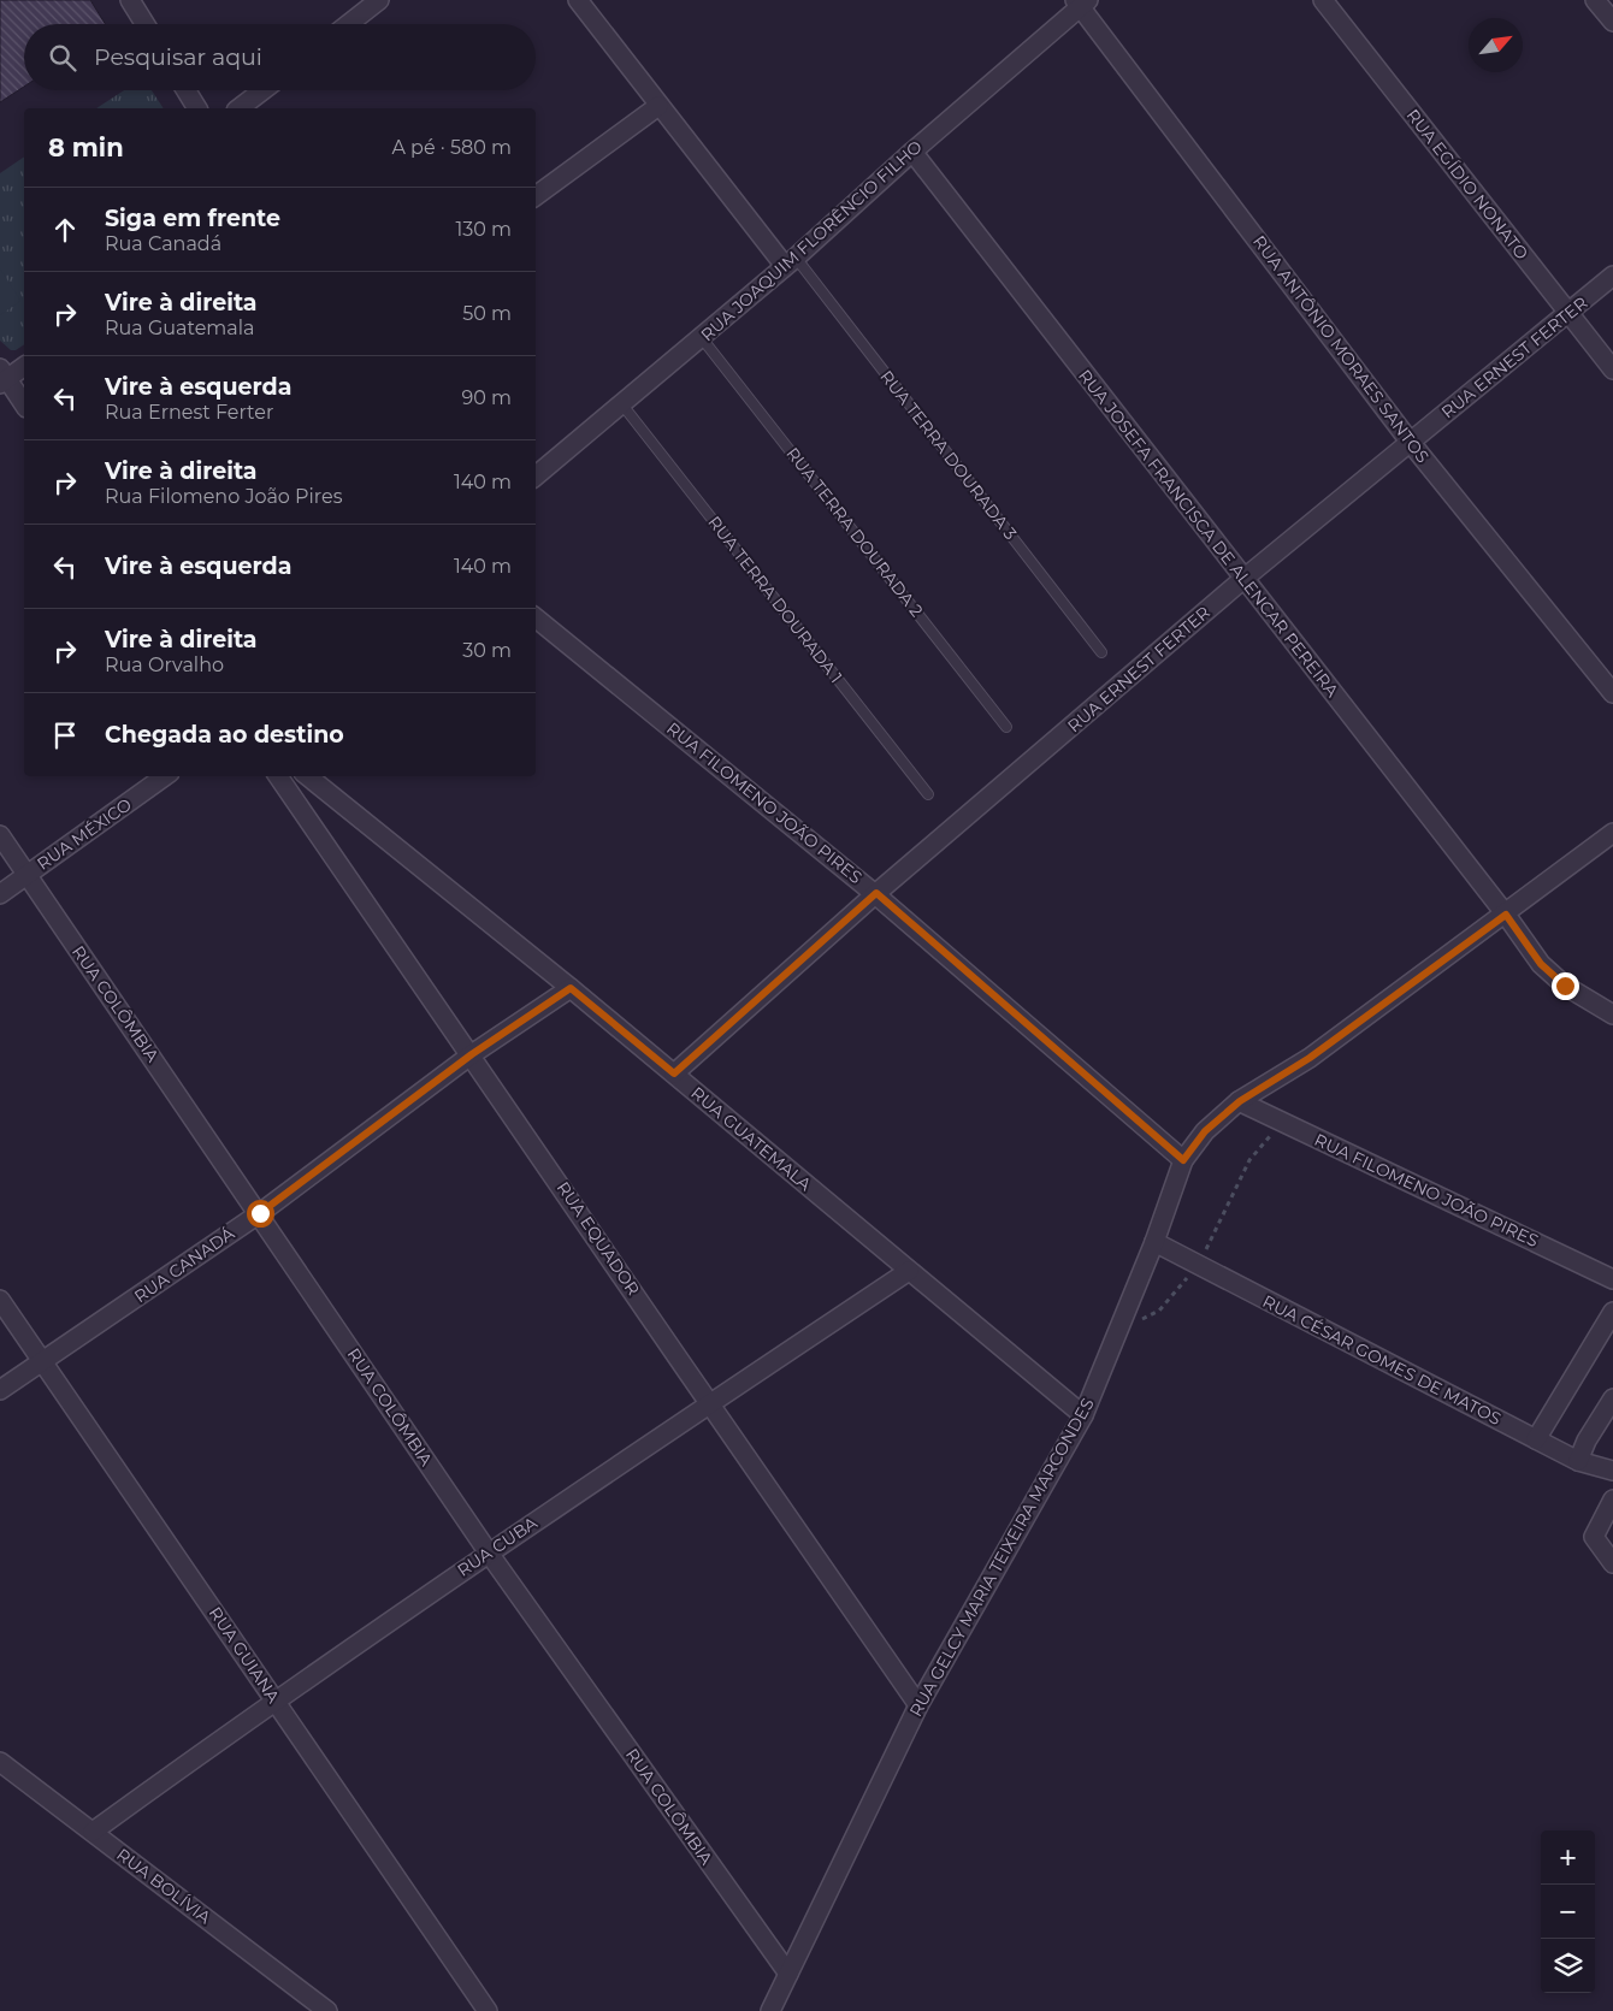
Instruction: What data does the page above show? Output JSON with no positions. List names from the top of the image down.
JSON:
{
  "streets": {
    "street": [
      "RUA EGÍDIO NONATO",
      "RUA JOAQUIM FLORÊNCIO FILHO",
      "RUA ANTÔNIO MORAES SANTOS",
      "RUA ERNEST FERTER",
      "RUA JOSEFA FRANCISCA DE ALENCAR PEREIRA",
      "RUA FILOMENO JOÃO PIRES",
      "RUA MÉXICO",
      "RUA COLÔMBIA",
      "RUA GUATEMALA",
      "RUA EQUADOR",
      "RUA CANADÁ",
      "RUA CÉSAR GOMES DE MATOS",
      "RUA CUBA",
      "RUA GELCY MARIA TEIXEIRA MARCONDES",
      "RUA GUIANA",
      "RUA BOLÍVIA"
    ],
    "lane": ["RUA TERRA DOURADA 3", "RUA TERRA DOURADA 2", "RUA TERRA DOURADA 1"]
  },
  "crossings": [
    ["RUA EGÍDIO NONATO", "RUA ERNEST FERTER"],
    ["RUA JOAQUIM FLORÊNCIO FILHO", "RUA ANTÔNIO MORAES SANTOS"],
    ["RUA JOAQUIM FLORÊNCIO FILHO", "RUA TERRA DOURADA 3"],
    ["RUA JOAQUIM FLORÊNCIO FILHO", "RUA TERRA DOURADA 2"],
    ["RUA JOAQUIM FLORÊNCIO FILHO", "RUA JOSEFA FRANCISCA DE ALENCAR PEREIRA"],
    ["RUA JOAQUIM FLORÊNCIO FILHO", "RUA TERRA DOURADA 1"],
    ["RUA ANTÔNIO MORAES SANTOS", "RUA ERNEST FERTER"],
    ["RUA ERNEST FERTER", "RUA JOSEFA FRANCISCA DE ALENCAR PEREIRA"],
    ["RUA ERNEST FERTER", "RUA FILOMENO JOÃO PIRES"],
    ["RUA ERNEST FERTER", "RUA GUATEMALA"],
    ["RUA JOSEFA FRANCISCA DE ALENCAR PEREIRA", "RUA GELCY MARIA TEIXEIRA MARCONDES"],
    ["RUA FILOMENO JOÃO PIRES", "RUA GELCY MARIA TEIXEIRA MARCONDES"],
    ["RUA MÉXICO", "RUA COLÔMBIA"],
    ["RUA COLÔMBIA", "RUA CANADÁ"],
    ["RUA COLÔMBIA", "RUA CUBA"],
    ["RUA COLÔMBIA", "RUA GELCY MARIA TEIXEIRA MARCONDES"],
    ["RUA GUATEMALA", "RUA CANADÁ"],
    ["RUA GUATEMALA", "RUA CUBA"],
    ["RUA GUATEMALA", "RUA GELCY MARIA TEIXEIRA MARCONDES"],
    ["RUA EQUADOR", "RUA CANADÁ"],
    ["RUA EQUADOR", "RUA CUBA"],
    ["RUA EQUADOR", "RUA GELCY MARIA TEIXEIRA MARCONDES"],
    ["RUA CANADÁ", "RUA GUIANA"],
    ["RUA CÉSAR GOMES DE MATOS", "RUA GELCY MARIA TEIXEIRA MARCONDES"],
    ["RUA CUBA", "RUA GUIANA"],
    ["RUA CUBA", "RUA BOLÍVIA"]
  ],
  "north": "top right",
  "page": {
    "search": "Pesquisar aqui",
    "heading": ["8 min", "A pé · 580 m"],
    "list": [
      ["Siga em frente", "Rua Canadá", "130 m"],
      ["Vire à direita", "Rua Guatemala", "50 m"],
      ["Vire à esquerda", "Rua Ernest Ferter", "90 m"],
      ["Vire à direita", "Rua Filomeno João Pires", "140 m"],
      ["Vire à esquerda", "140 m"],
      ["Vire à direita", "Rua Orvalho", "30 m"],
      "Chegada ao destino"
    ],
    "map_buttons": ["+", "−"]
  }
}
